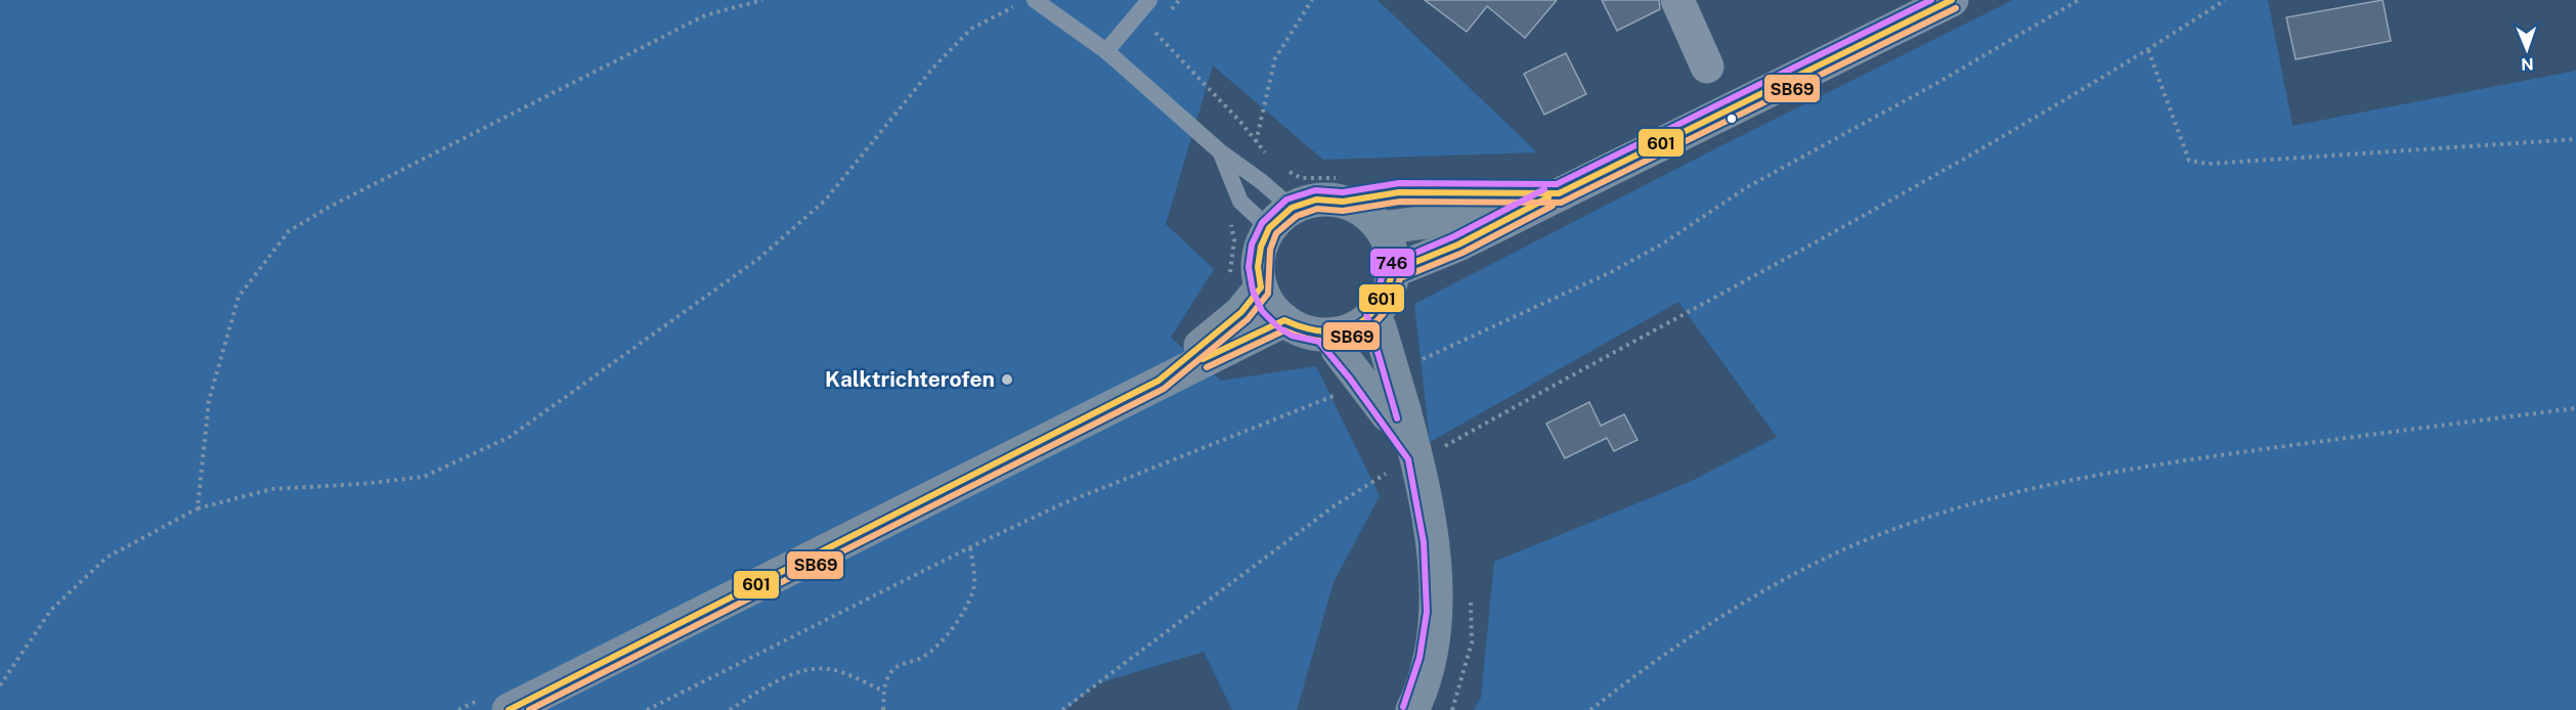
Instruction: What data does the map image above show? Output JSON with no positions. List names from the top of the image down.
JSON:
{
  "places": ["Kalktrichterofen"],
  "lines": ["transit line 601", "transit line 746", "transit line SB69"],
  "north": "bottom"
}
